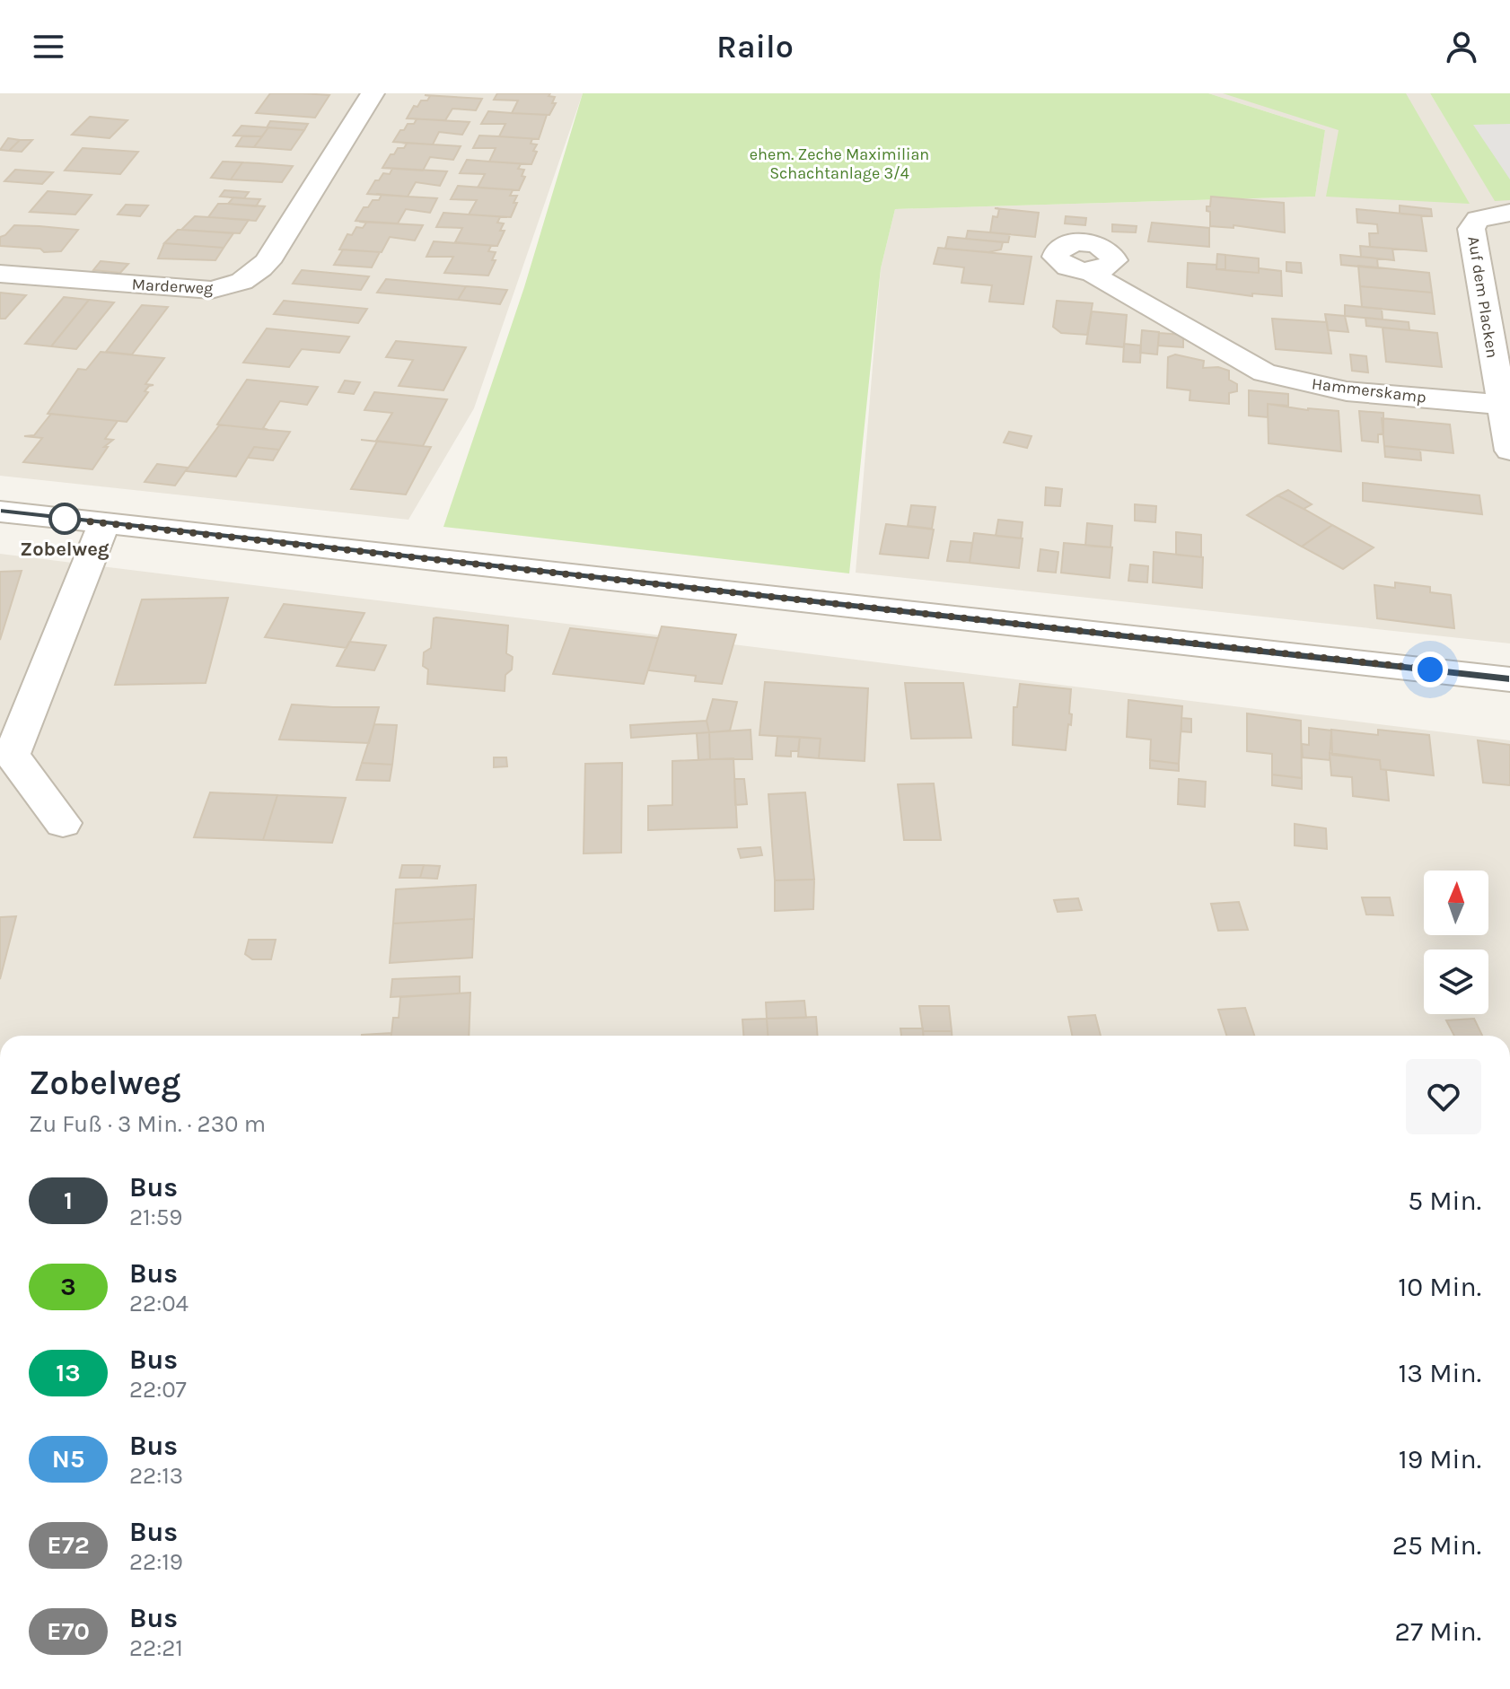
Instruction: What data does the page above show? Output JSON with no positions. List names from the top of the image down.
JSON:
{
  "streets": {
    "street": ["Marderweg", "Auf dem Placken", "Hammerskamp"]
  },
  "crossings": [
    ["Auf dem Placken", "Hammerskamp"]
  ],
  "parks": ["ehem. Zeche Maximilian Schachtanlage 3/4"],
  "places": ["Zobelweg"],
  "lines": ["bus line 1"],
  "north": "top",
  "page": {
    "header": "Railo",
    "heading": ["Zobelweg", "Zu Fuß · 3 Min. · 230 m"],
    "list": [
      {
        "mark": "1",
        "name": "Bus",
        "note": "21:59",
        "value": "5 Min."
      },
      {
        "mark": "3",
        "name": "Bus",
        "note": "22:04",
        "value": "10 Min."
      },
      {
        "mark": "13",
        "name": "Bus",
        "note": "22:07",
        "value": "13 Min."
      },
      {
        "mark": "N5",
        "name": "Bus",
        "note": "22:13",
        "value": "19 Min."
      },
      {
        "mark": "E72",
        "name": "Bus",
        "note": "22:19",
        "value": "25 Min."
      },
      {
        "mark": "E70",
        "name": "Bus",
        "note": "22:21",
        "value": "27 Min."
      }
    ]
  }
}
